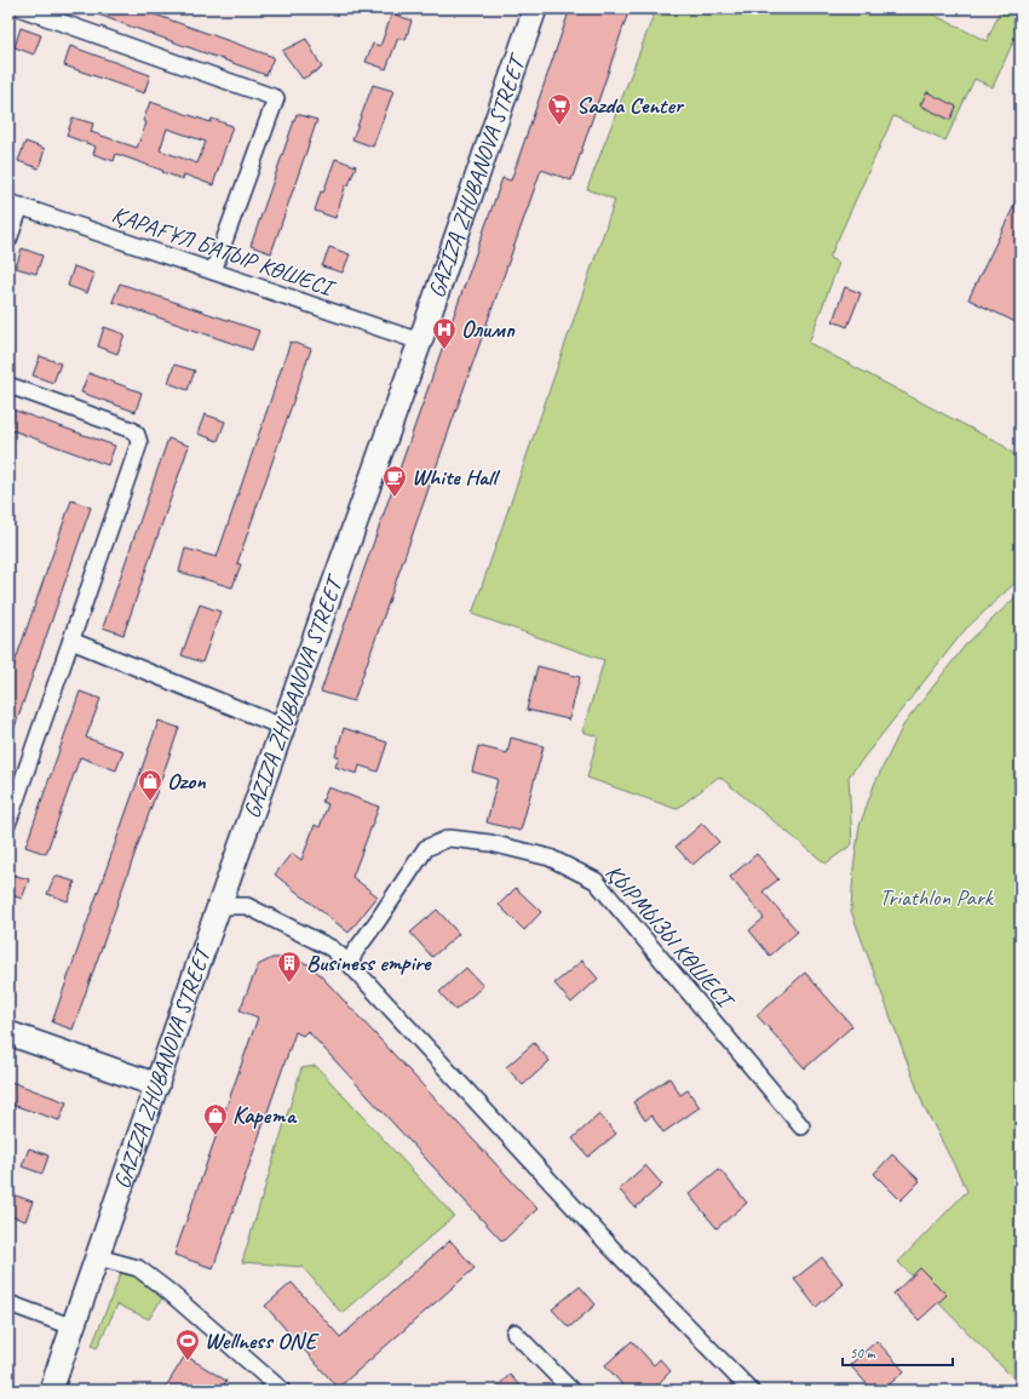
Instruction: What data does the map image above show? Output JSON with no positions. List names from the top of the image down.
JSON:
{
  "streets": {
    "street": ["GAZIZA ZHUBANOVA STREET", "ҚАРАҒҰЛ БАТЫР КӨШЕСІ", "ҚЫРМЫЗЫ КӨШЕСІ"]
  },
  "crossings": [
    ["GAZIZA ZHUBANOVA STREET", "ҚАРАҒҰЛ БАТЫР КӨШЕСІ"]
  ],
  "parks": ["Triathlon Park"],
  "places": {
    "supermarket": ["Sazda Center"],
    "hospital": ["Олимп"],
    "cafe": ["White Hall"],
    "shop": ["Ozon", "Карета"],
    "building": ["Business empire"],
    "sports": ["Wellness ONE"]
  },
  "scale_bar": "50 m"
}
